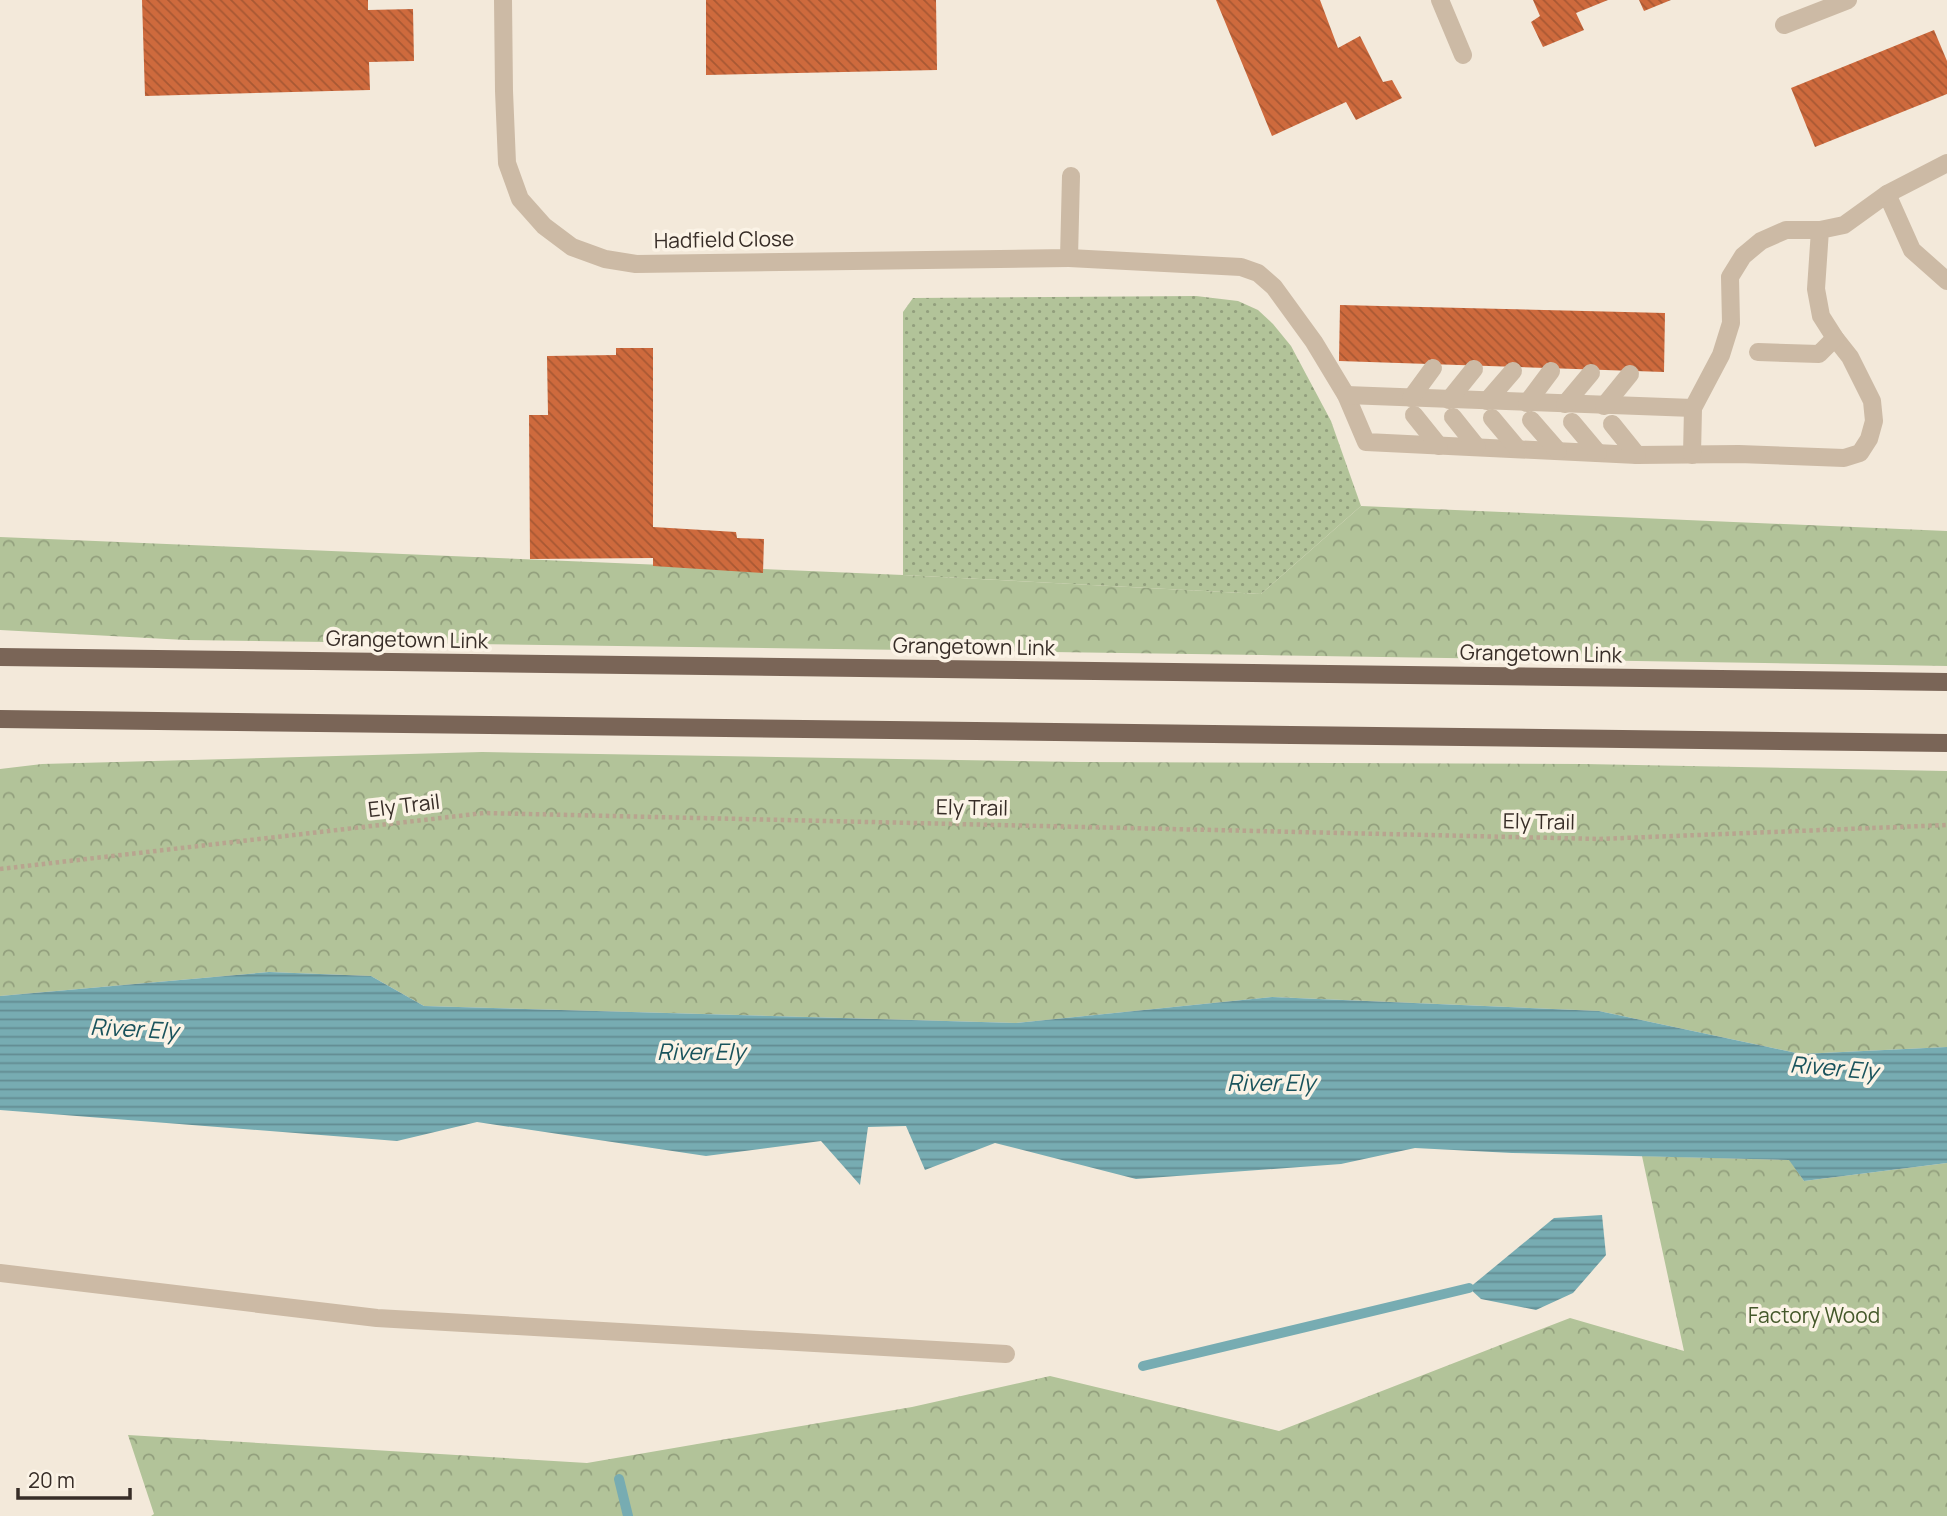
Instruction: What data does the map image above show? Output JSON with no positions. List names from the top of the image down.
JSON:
{
  "streets": {
    "main road": ["Grangetown Link"],
    "street": ["Hadfield Close"],
    "path": ["Ely Trail"]
  },
  "water": ["River Ely"],
  "parks": ["Factory Wood"],
  "scale_bar": "20 m"
}
